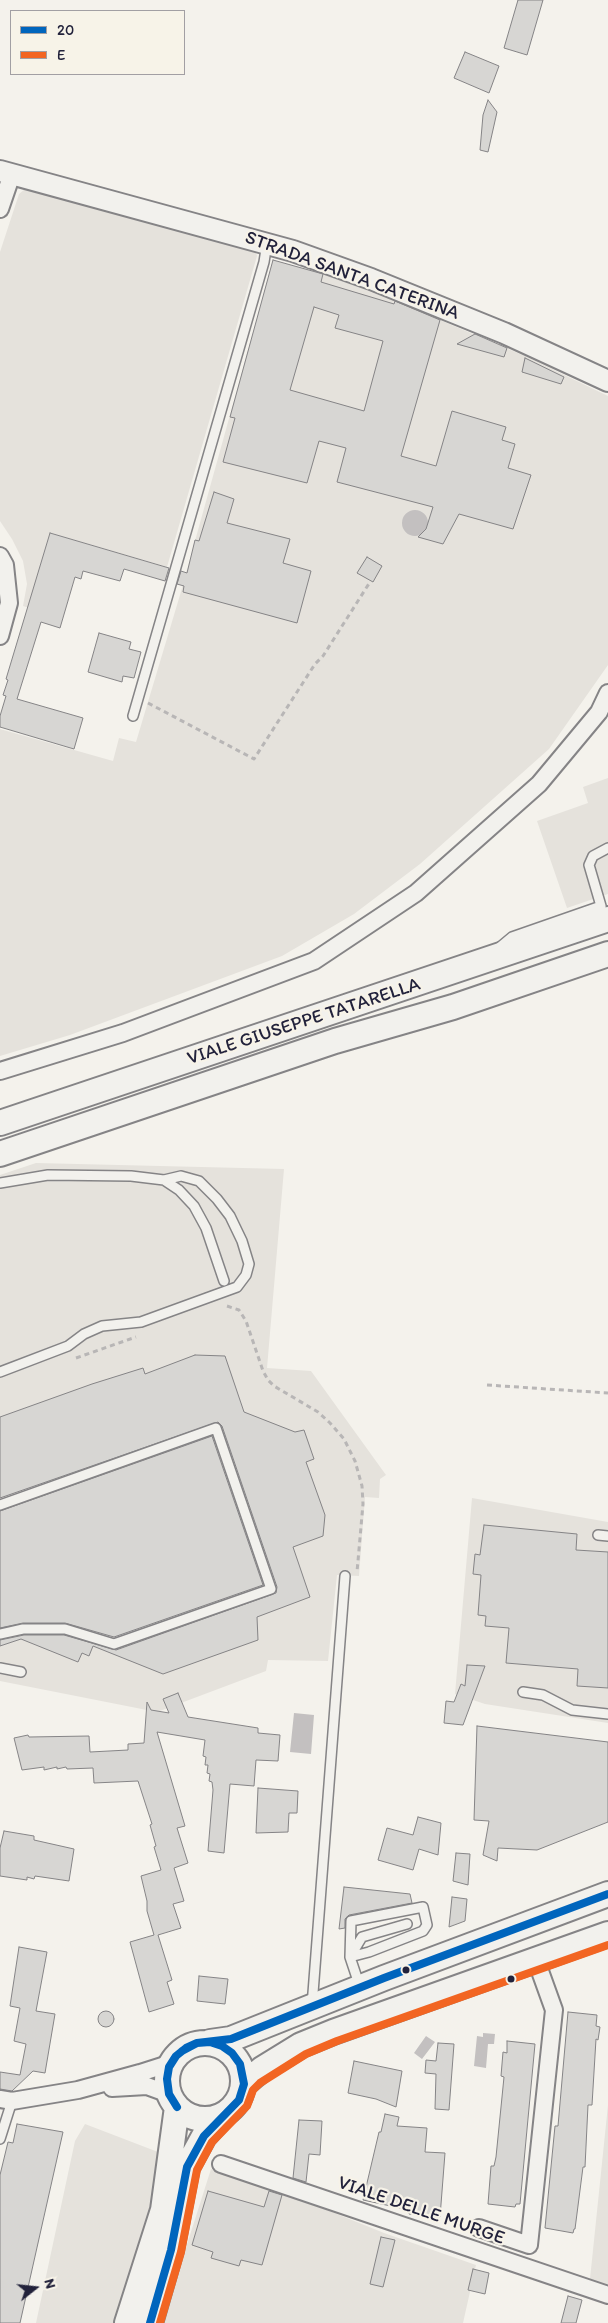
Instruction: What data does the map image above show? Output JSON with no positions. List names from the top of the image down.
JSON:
{
  "streets": {
    "main road": ["VIALE GIUSEPPE TATARELLA"],
    "street": ["STRADA SANTA CATERINA", "VIALE DELLE MURGE"]
  },
  "lines": ["transit line 20", "transit line E"],
  "legend": ["20", "E"],
  "north": "right"
}
